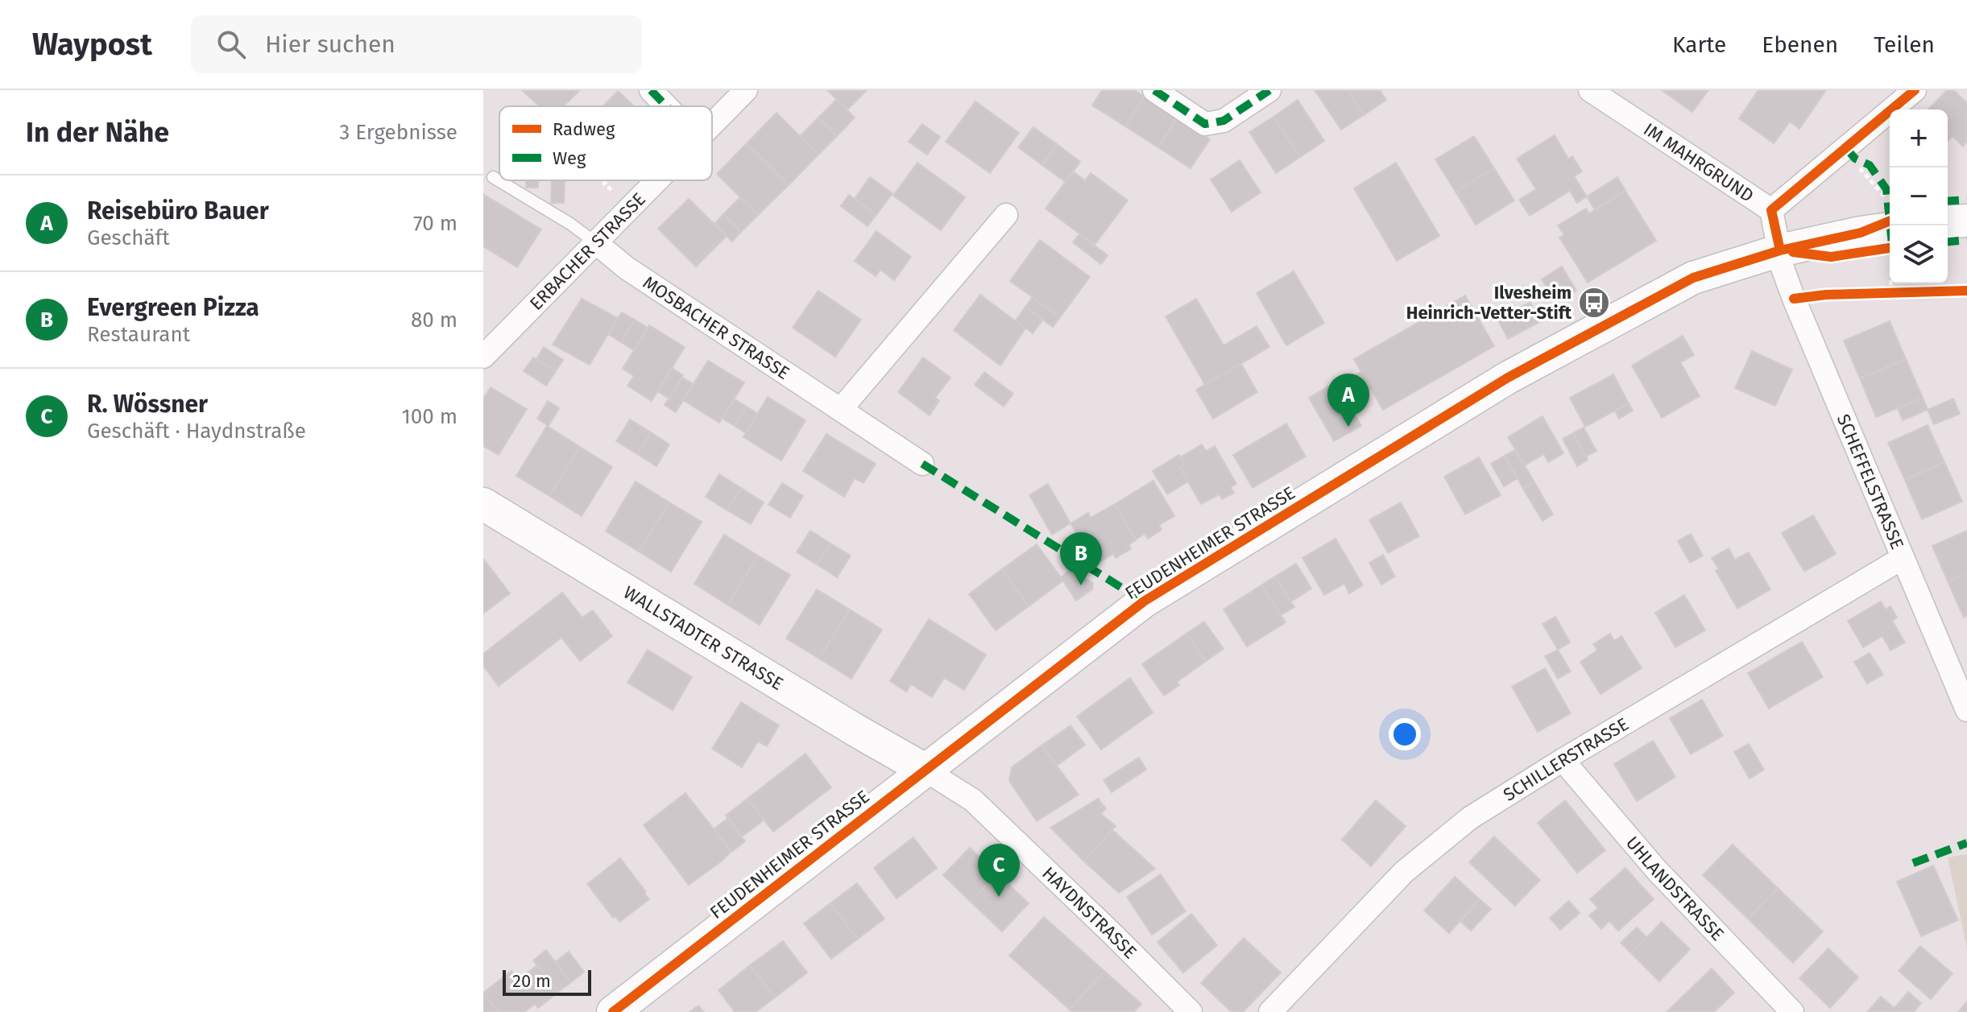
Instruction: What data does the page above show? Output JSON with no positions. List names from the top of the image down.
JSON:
{
  "streets": {
    "main road": ["FEUDENHEIMER STRASSE", "WALLSTADTER STRASSE"],
    "street": [
      "IM MAHRGRUND",
      "ERBACHER STRASSE",
      "MOSBACHER STRASSE",
      "SCHEFFELSTRASSE",
      "SCHILLERSTRASSE",
      "UHLANDSTRASSE",
      "HAYDNSTRASSE"
    ]
  },
  "crossings": [
    ["IM MAHRGRUND", "SCHEFFELSTRASSE"],
    ["IM MAHRGRUND", "FEUDENHEIMER STRASSE"],
    ["ERBACHER STRASSE", "MOSBACHER STRASSE"],
    ["SCHEFFELSTRASSE", "FEUDENHEIMER STRASSE"],
    ["SCHEFFELSTRASSE", "SCHILLERSTRASSE"],
    ["FEUDENHEIMER STRASSE", "WALLSTADTER STRASSE"],
    ["FEUDENHEIMER STRASSE", "HAYDNSTRASSE"],
    ["WALLSTADTER STRASSE", "HAYDNSTRASSE"],
    ["SCHILLERSTRASSE", "UHLANDSTRASSE"]
  ],
  "places": {
    "bus stop": ["Ilvesheim Heinrich-Vetter-Stift"]
  },
  "legend": ["Radweg", "Weg"],
  "scale_bar": "20 m",
  "page": {
    "header": "Waypost",
    "search": "Hier suchen",
    "nav": ["Karte", "Ebenen", "Teilen"],
    "heading": ["In der Nähe", "3 Ergebnisse"],
    "map_buttons": ["+", "−"],
    "list": [
      {
        "mark": "A",
        "name": "Reisebüro Bauer",
        "note": "Geschäft",
        "value": "70 m"
      },
      {
        "mark": "B",
        "name": "Evergreen Pizza",
        "note": "Restaurant",
        "value": "80 m"
      },
      {
        "mark": "C",
        "name": "R. Wössner",
        "note": "Geschäft · Haydnstraße",
        "value": "100 m"
      }
    ],
    "pins": ["A", "B", "C"],
    "scale": "20 m"
  }
}
